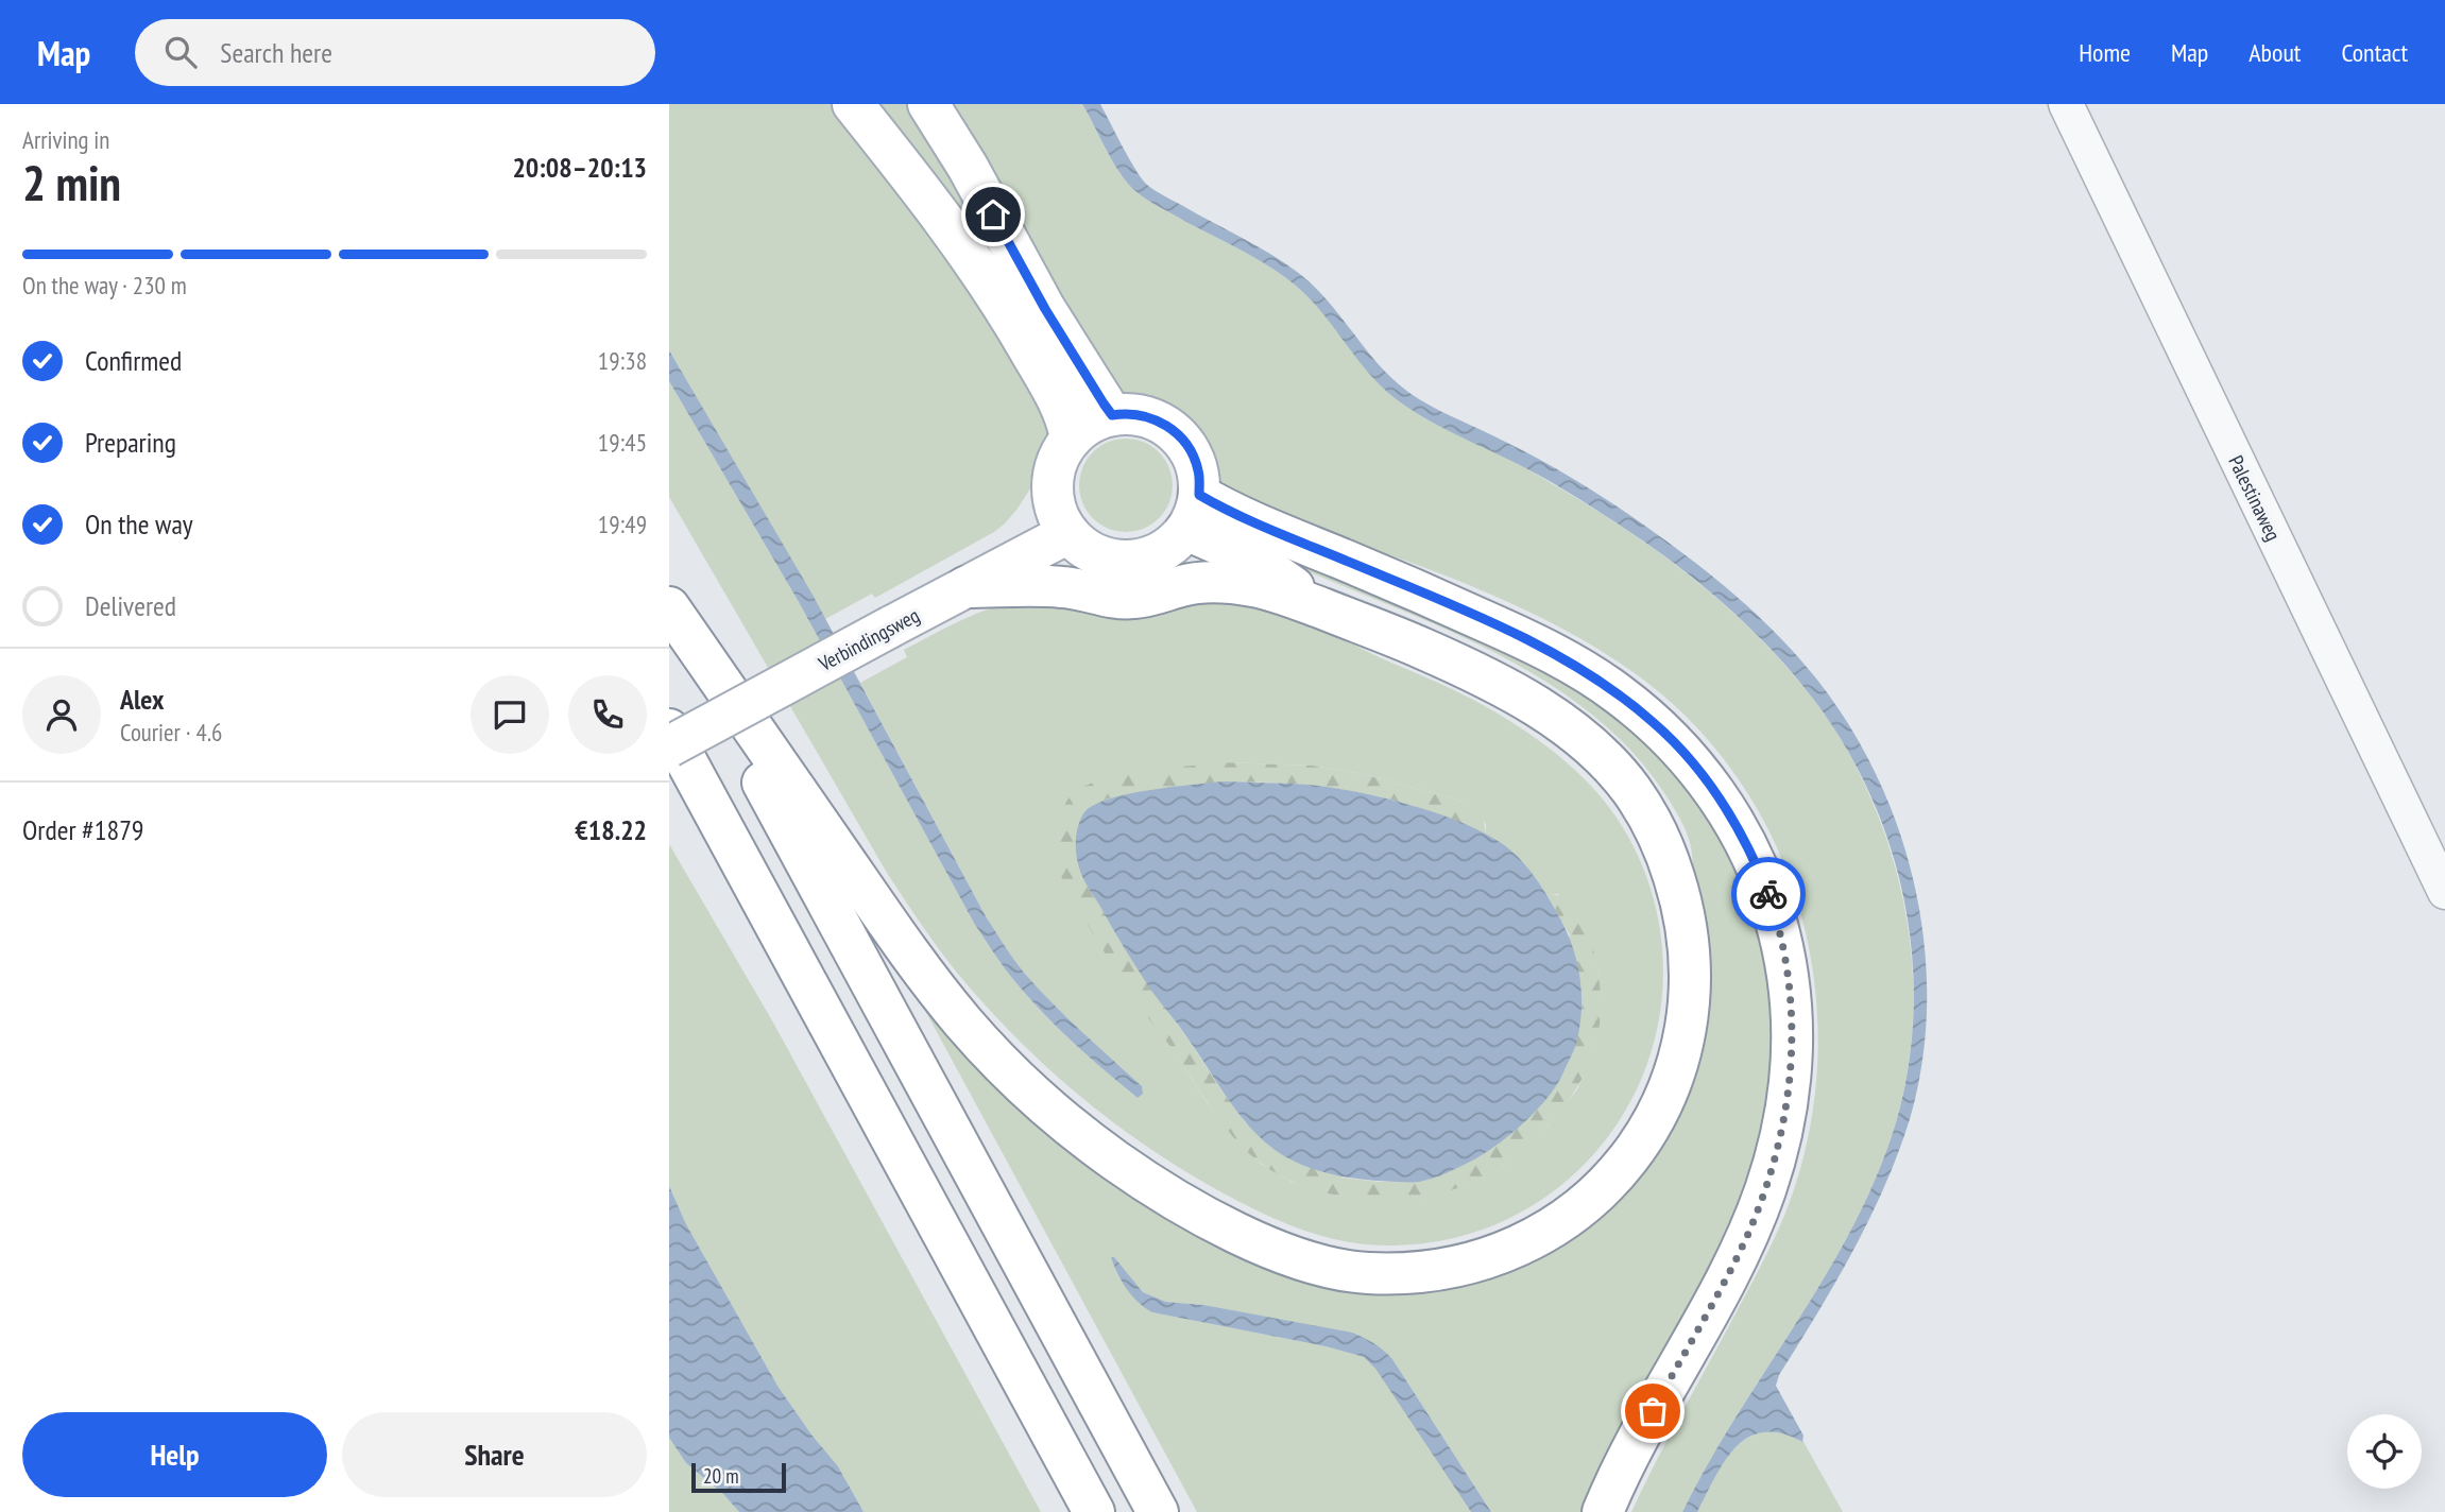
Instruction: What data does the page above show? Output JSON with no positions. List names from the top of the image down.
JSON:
{
  "streets": {
    "main road": ["Verbindingsweg"],
    "street": ["Palestinaweg"]
  },
  "scale_bar": "20 m",
  "page": {
    "header": "Map",
    "search": "Search here",
    "nav": [
      "Home",
      "Map",
      "About",
      "Contact"
    ],
    "heading": ["2 min", "Arriving in", "20:08–20:13"],
    "panel": [
      "Alex",
      "Courier · 4.6",
      "Order #1879",
      "€18.22"
    ],
    "bar": "On the way · 230 m",
    "list": [
      ["Confirmed", "19:38"],
      ["Preparing", "19:45"],
      ["On the way", "19:49"],
      "Delivered"
    ],
    "buttons": ["Help", "Share"],
    "scale": "20 m"
  }
}
